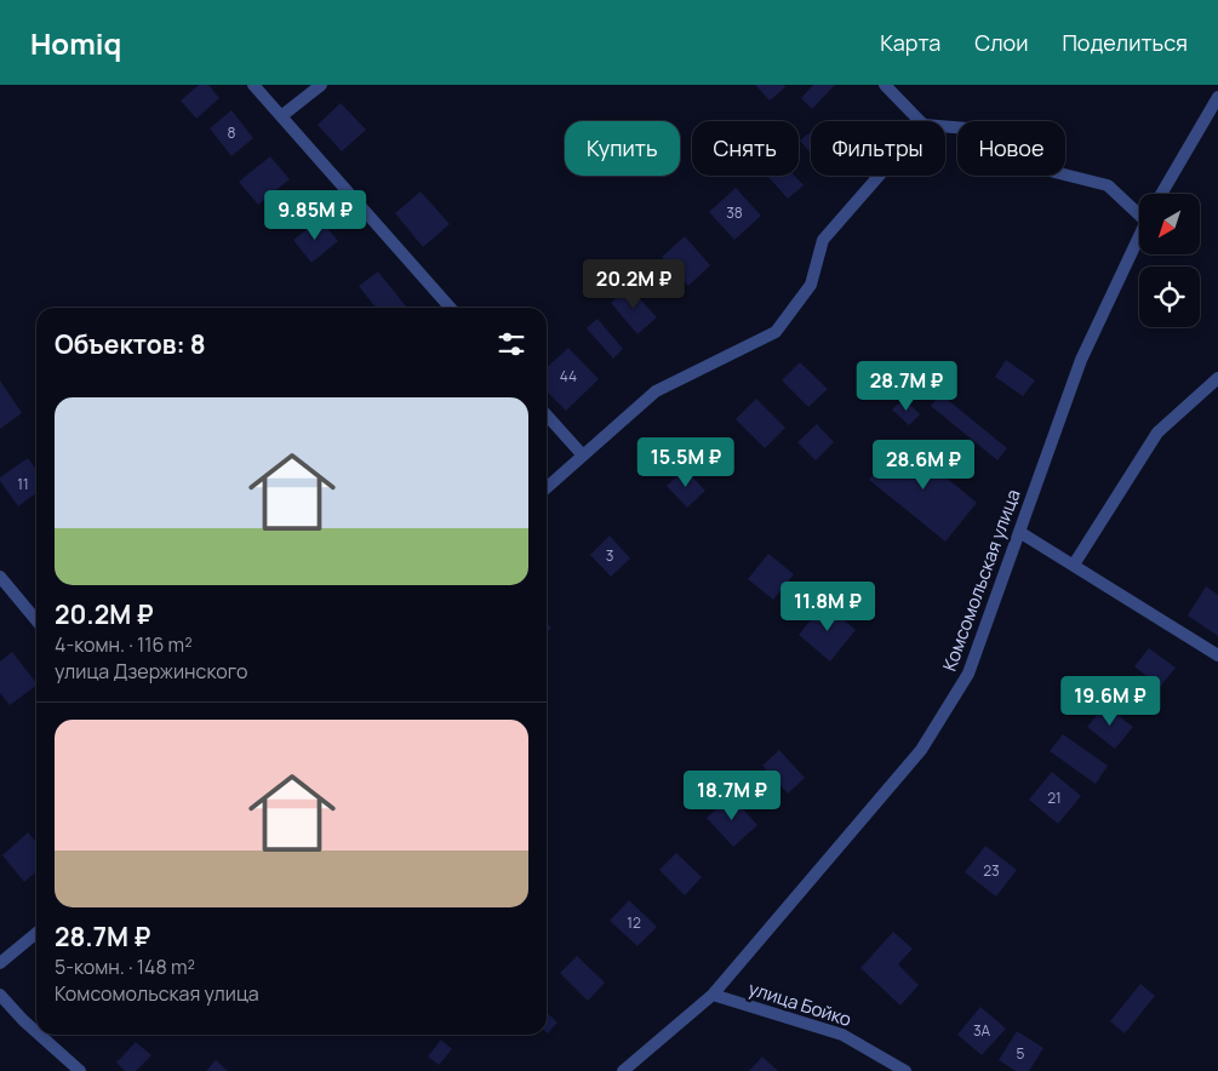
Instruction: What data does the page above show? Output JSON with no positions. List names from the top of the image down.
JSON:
{
  "streets": {
    "street": ["Комсомольская улица", "улица Бойко"]
  },
  "crossings": [
    ["Комсомольская улица", "улица Бойко"]
  ],
  "house_numbers": [
    "8",
    "38",
    "44",
    "11",
    "3",
    "21",
    "23",
    "12",
    "3А",
    "5"
  ],
  "north": "bottom left",
  "page": {
    "header": "Homiq",
    "nav": ["Карта", "Слои", "Поделиться"],
    "chip": [
      "Купить",
      "Снять",
      "Фильтры",
      "Новое"
    ],
    "price": [
      "9.85M ₽",
      "20.2M ₽",
      "28.7M ₽",
      "15.5M ₽",
      "28.6M ₽",
      "11.8M ₽",
      "19.6M ₽",
      "18.7M ₽"
    ],
    "heading": "Объектов: 8",
    "list": [
      {
        "name": "20.2M ₽",
        "note": "4-комн. · 116 m² · улица Дзержинского"
      },
      {
        "name": "28.7M ₽",
        "note": "5-комн. · 148 m² · Комсомольская улица"
      }
    ]
  }
}
